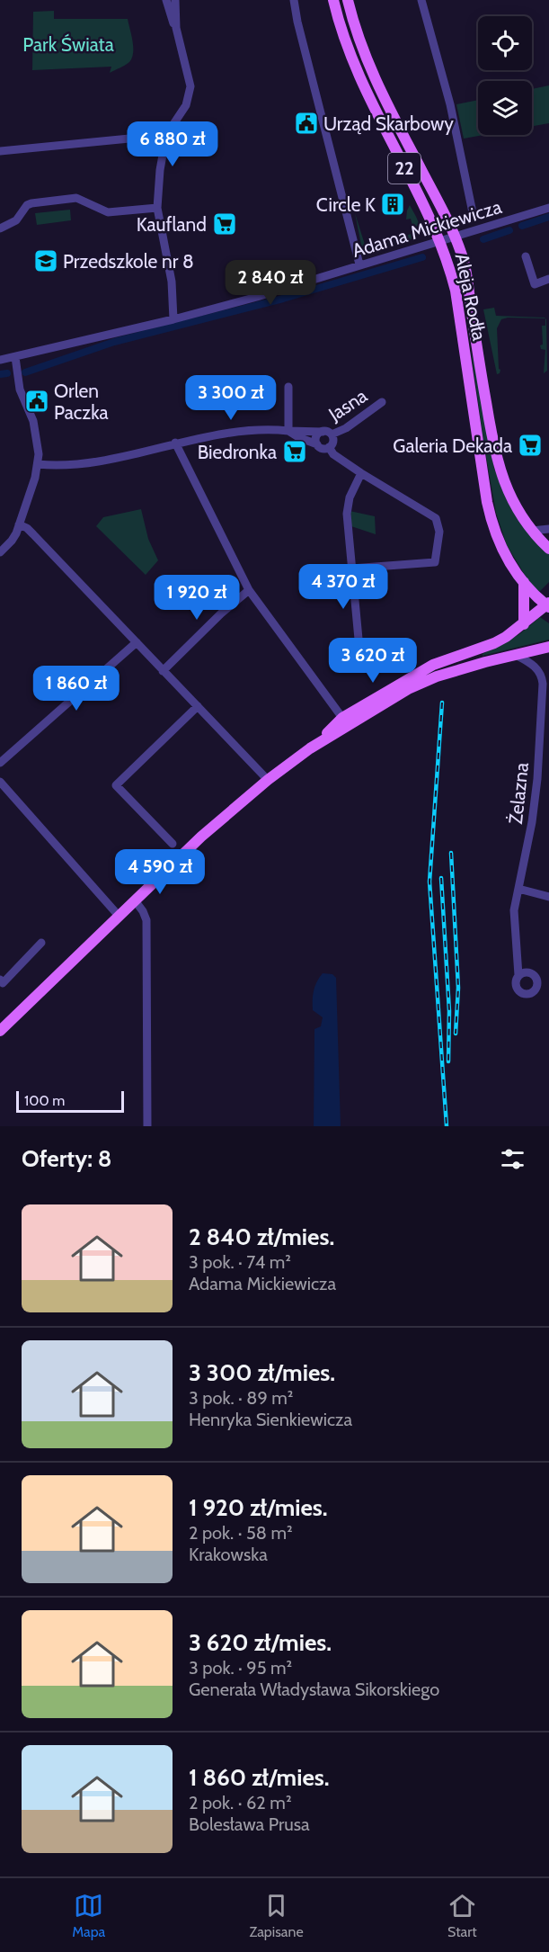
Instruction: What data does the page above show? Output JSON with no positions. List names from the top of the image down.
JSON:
{
  "streets": {
    "main road": ["22", "Aleja Rodła"],
    "street": ["Adama Mickiewicza", "Jasna", "Żelazna"]
  },
  "crossings": [
    ["Adama Mickiewicza", "Aleja Rodła"]
  ],
  "parks": ["Park Świata"],
  "places": {
    "public building": ["Urząd Skarbowy", "Orlen Paczka"],
    "building": ["Circle K"],
    "supermarket": ["Kaufland", "Galeria Dekada", "Biedronka"],
    "school or university": ["Przedszkole nr 8"]
  },
  "scale_bar": "100 m",
  "page": {
    "price": [
      "6 880 zł",
      "2 840 zł",
      "3 300 zł",
      "4 370 zł",
      "1 920 zł",
      "3 620 zł",
      "1 860 zł",
      "4 590 zł"
    ],
    "scale": "100 m",
    "heading": "Oferty: 8",
    "list": [
      {
        "name": "2 840 zł/mies.",
        "note": "3 pok. · 74 m² · Adama Mickiewicza"
      },
      {
        "name": "3 300 zł/mies.",
        "note": "3 pok. · 89 m² · Henryka Sienkiewicza"
      },
      {
        "name": "1 920 zł/mies.",
        "note": "2 pok. · 58 m² · Krakowska"
      },
      {
        "name": "3 620 zł/mies.",
        "note": "3 pok. · 95 m² · Generała Władysława Sikorskiego"
      },
      {
        "name": "1 860 zł/mies.",
        "note": "2 pok. · 62 m² · Bolesława Prusa"
      }
    ],
    "tabs": ["Mapa", "Zapisane", "Start"]
  }
}
